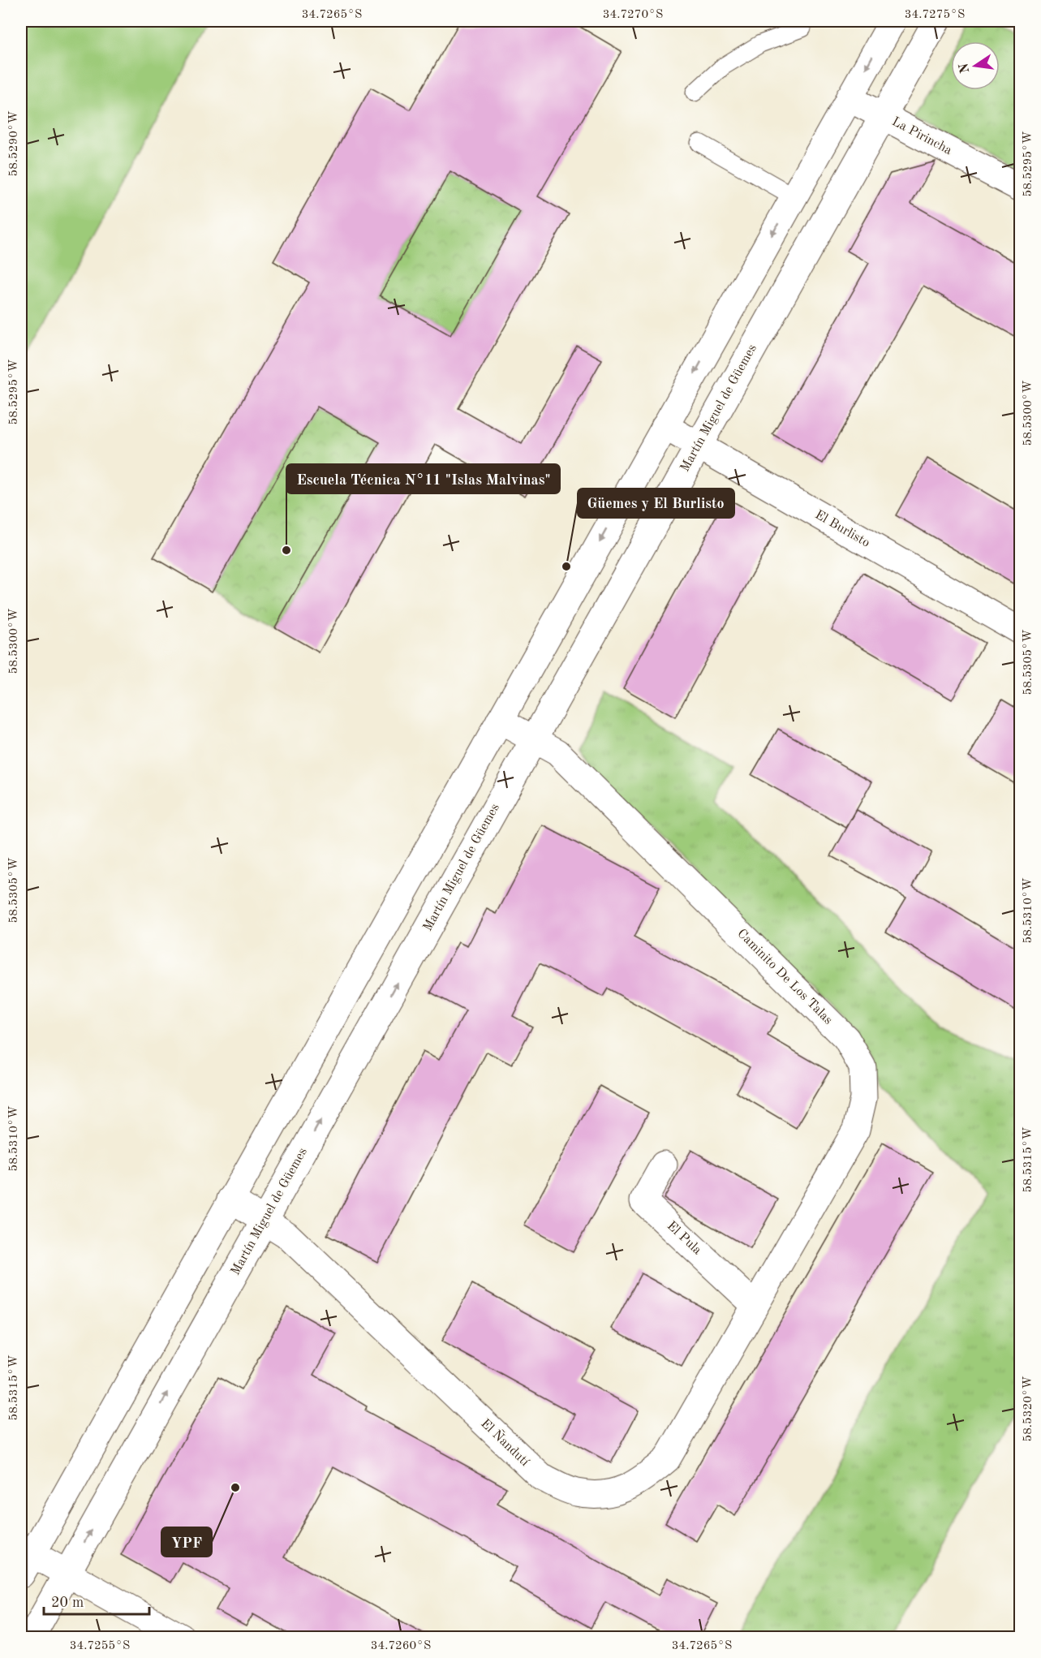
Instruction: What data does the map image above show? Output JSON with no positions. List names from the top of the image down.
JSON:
{
  "streets": {
    "main road": [
      "La Pirincha",
      "Martín Miguel de Güemes",
      "El Burlisto",
      "Caminito De Los Talas",
      "El Pula",
      "El Ñandutí"
    ]
  },
  "crossings": [
    ["La Pirincha", "Martín Miguel de Güemes"],
    ["Martín Miguel de Güemes", "El Burlisto"],
    ["Martín Miguel de Güemes", "Caminito De Los Talas"],
    ["Martín Miguel de Güemes", "El Ñandutí"],
    ["Caminito De Los Talas", "El Pula"],
    ["Caminito De Los Talas", "El Ñandutí"],
    ["El Pula", "El Ñandutí"]
  ],
  "places": ["Escuela Técnica N°11 \"Islas Malvinas\"", "Güemes y El Burlisto", "YPF"],
  "scale_bar": "20 m",
  "north": "left",
  "coordinates": [
    "34.7265°S",
    "34.7270°S",
    "34.7275°S",
    "58.5290°W",
    "58.5295°W",
    "58.5300°W",
    "58.5305°W",
    "58.5310°W",
    "58.5315°W",
    "58.5320°W",
    "34.7255°S",
    "34.7260°S"
  ]
}
